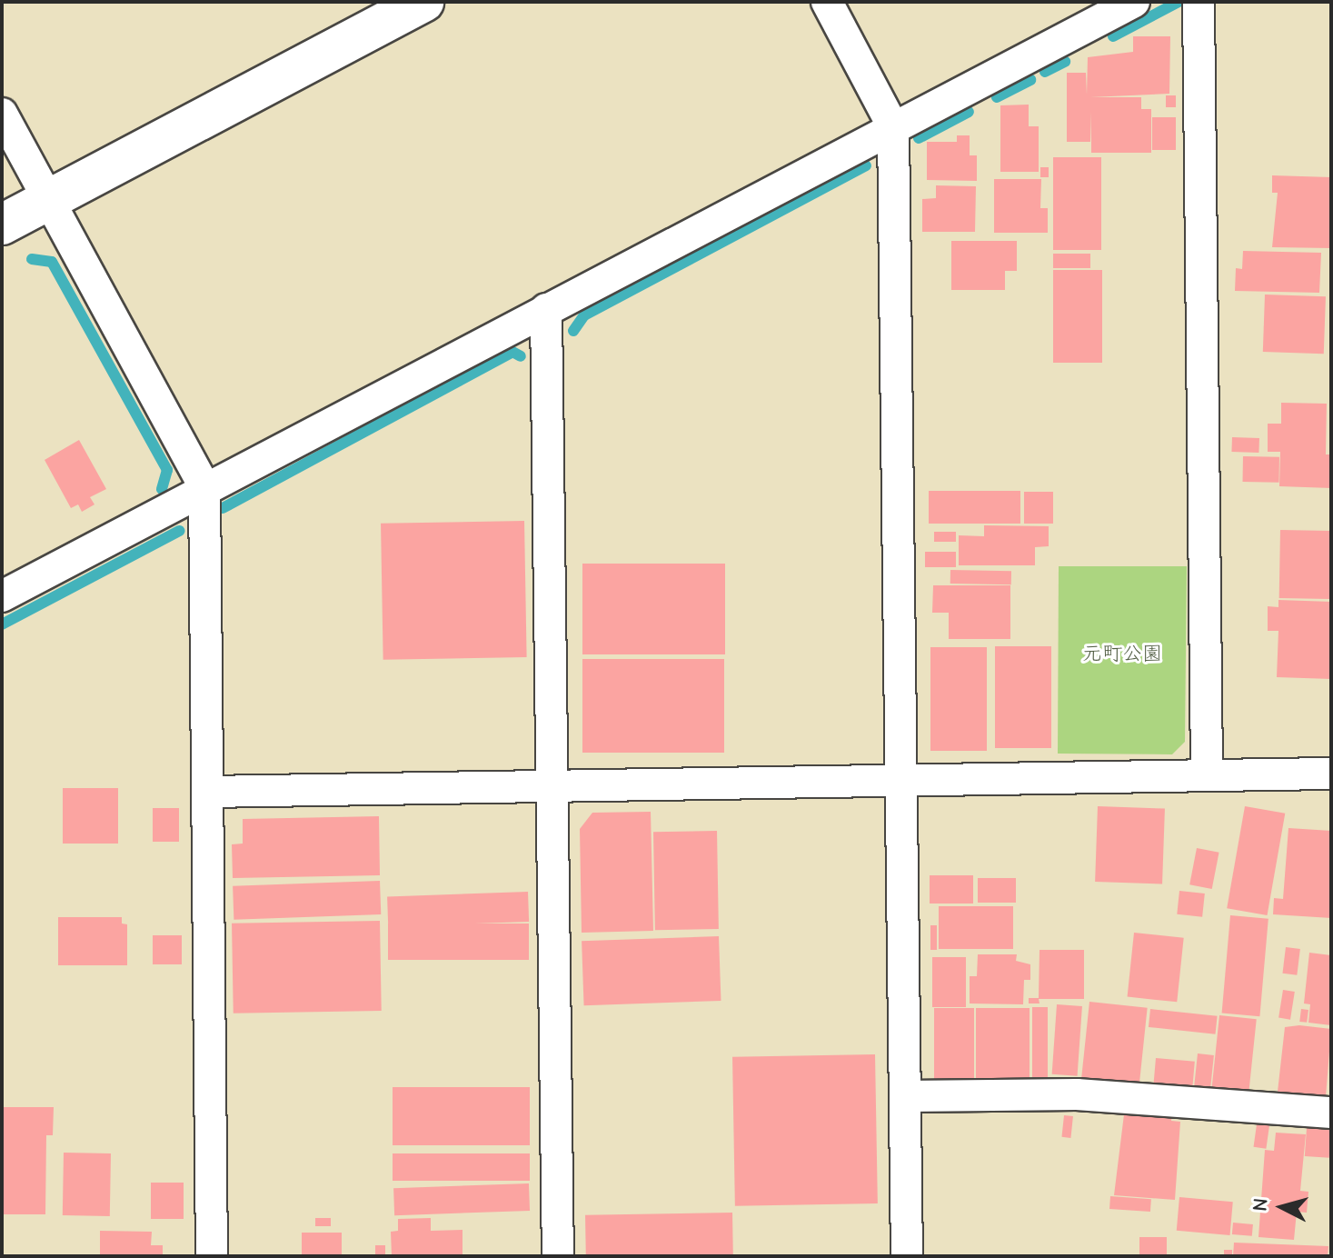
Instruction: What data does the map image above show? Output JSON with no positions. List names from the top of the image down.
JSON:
{
  "parks": ["元町公園"],
  "north": "left"
}
